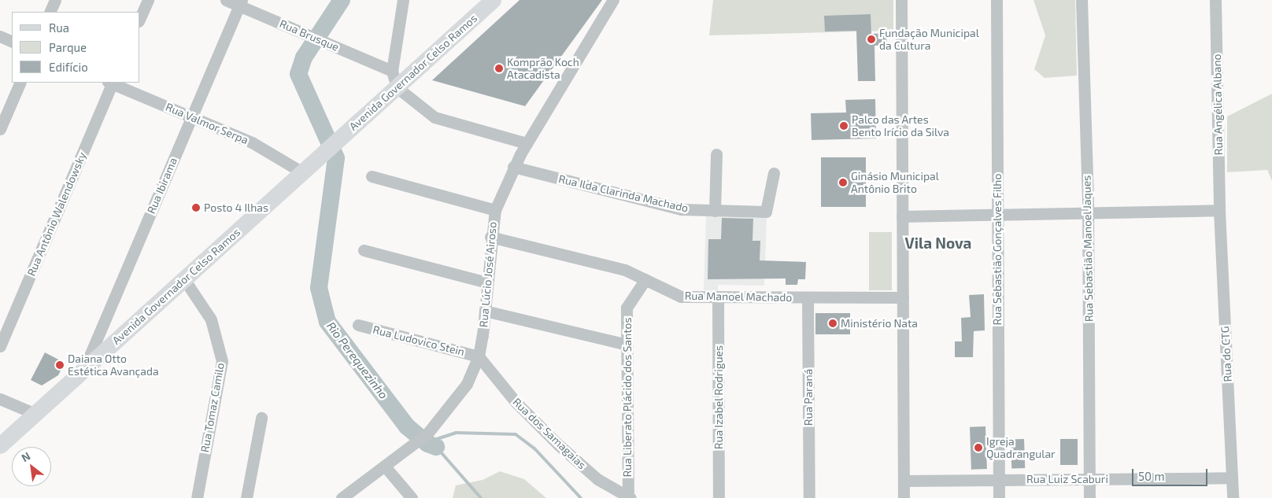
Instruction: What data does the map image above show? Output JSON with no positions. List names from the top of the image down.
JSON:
{
  "streets": {
    "main road": ["Avenida Governador Celso Ramos"],
    "street": [
      "Rua Brusque",
      "Rua Angélica Albano",
      "Rua Valmor Serpa",
      "Rua Ibirama",
      "Rua Ilda Clarinda Machado",
      "Rua Antônio Walendowsky",
      "Rua Sebastião Manoel Jaques",
      "Rua Sebastião Gonçalves Filho",
      "Rua Lúcio José Airoso",
      "Rua Manoel Machado",
      "Rua Ludovico Stein",
      "Rua do CTG",
      "Rua Liberato Plácido dos Santos",
      "Rua Izabel Rodrigues",
      "Rua Paraná",
      "Rua Tomaz Camilo",
      "Rua dos Samagaias",
      "Rua Luiz Scaburi"
    ]
  },
  "crossings": [
    ["Rua Brusque", "Rua Ibirama"],
    ["Avenida Governador Celso Ramos", "Rua Valmor Serpa"],
    ["Avenida Governador Celso Ramos", "Rua Ibirama"],
    ["Avenida Governador Celso Ramos", "Rua Tomaz Camilo"],
    ["Rua Angélica Albano", "Rua do CTG"],
    ["Rua Valmor Serpa", "Rua Ibirama"],
    ["Rua Valmor Serpa", "Rua Antônio Walendowsky"],
    ["Rua Ilda Clarinda Machado", "Rua Lúcio José Airoso"],
    ["Rua Sebastião Manoel Jaques", "Rua Luiz Scaburi"],
    ["Rua Sebastião Gonçalves Filho", "Rua Luiz Scaburi"],
    ["Rua Lúcio José Airoso", "Rua Manoel Machado"],
    ["Rua Lúcio José Airoso", "Rua Ludovico Stein"],
    ["Rua Lúcio José Airoso", "Rua dos Samagaias"],
    ["Rua Manoel Machado", "Rua Liberato Plácido dos Santos"],
    ["Rua Manoel Machado", "Rua Izabel Rodrigues"],
    ["Rua Manoel Machado", "Rua Paraná"],
    ["Rua Ludovico Stein", "Rua dos Samagaias"],
    ["Rua do CTG", "Rua Luiz Scaburi"],
    ["Rua Liberato Plácido dos Santos", "Rua dos Samagaias"]
  ],
  "districts": ["Vila Nova"],
  "water": ["Rio Perequezinho"],
  "places": [
    "Fundação Municipal da Cultura",
    "Komprão Koch Atacadista",
    "Palco das Artes Bento Irício da Silva",
    "Ginásio Municipal Antônio Brito",
    "Posto 4 Ilhas",
    "Ministério Nata",
    "Daiana Otto Estética Avançada",
    "Igreja Quadrangular"
  ],
  "legend": ["Rua", "Parque", "Edifício"],
  "scale_bar": "50 m",
  "north": "top left"
}
